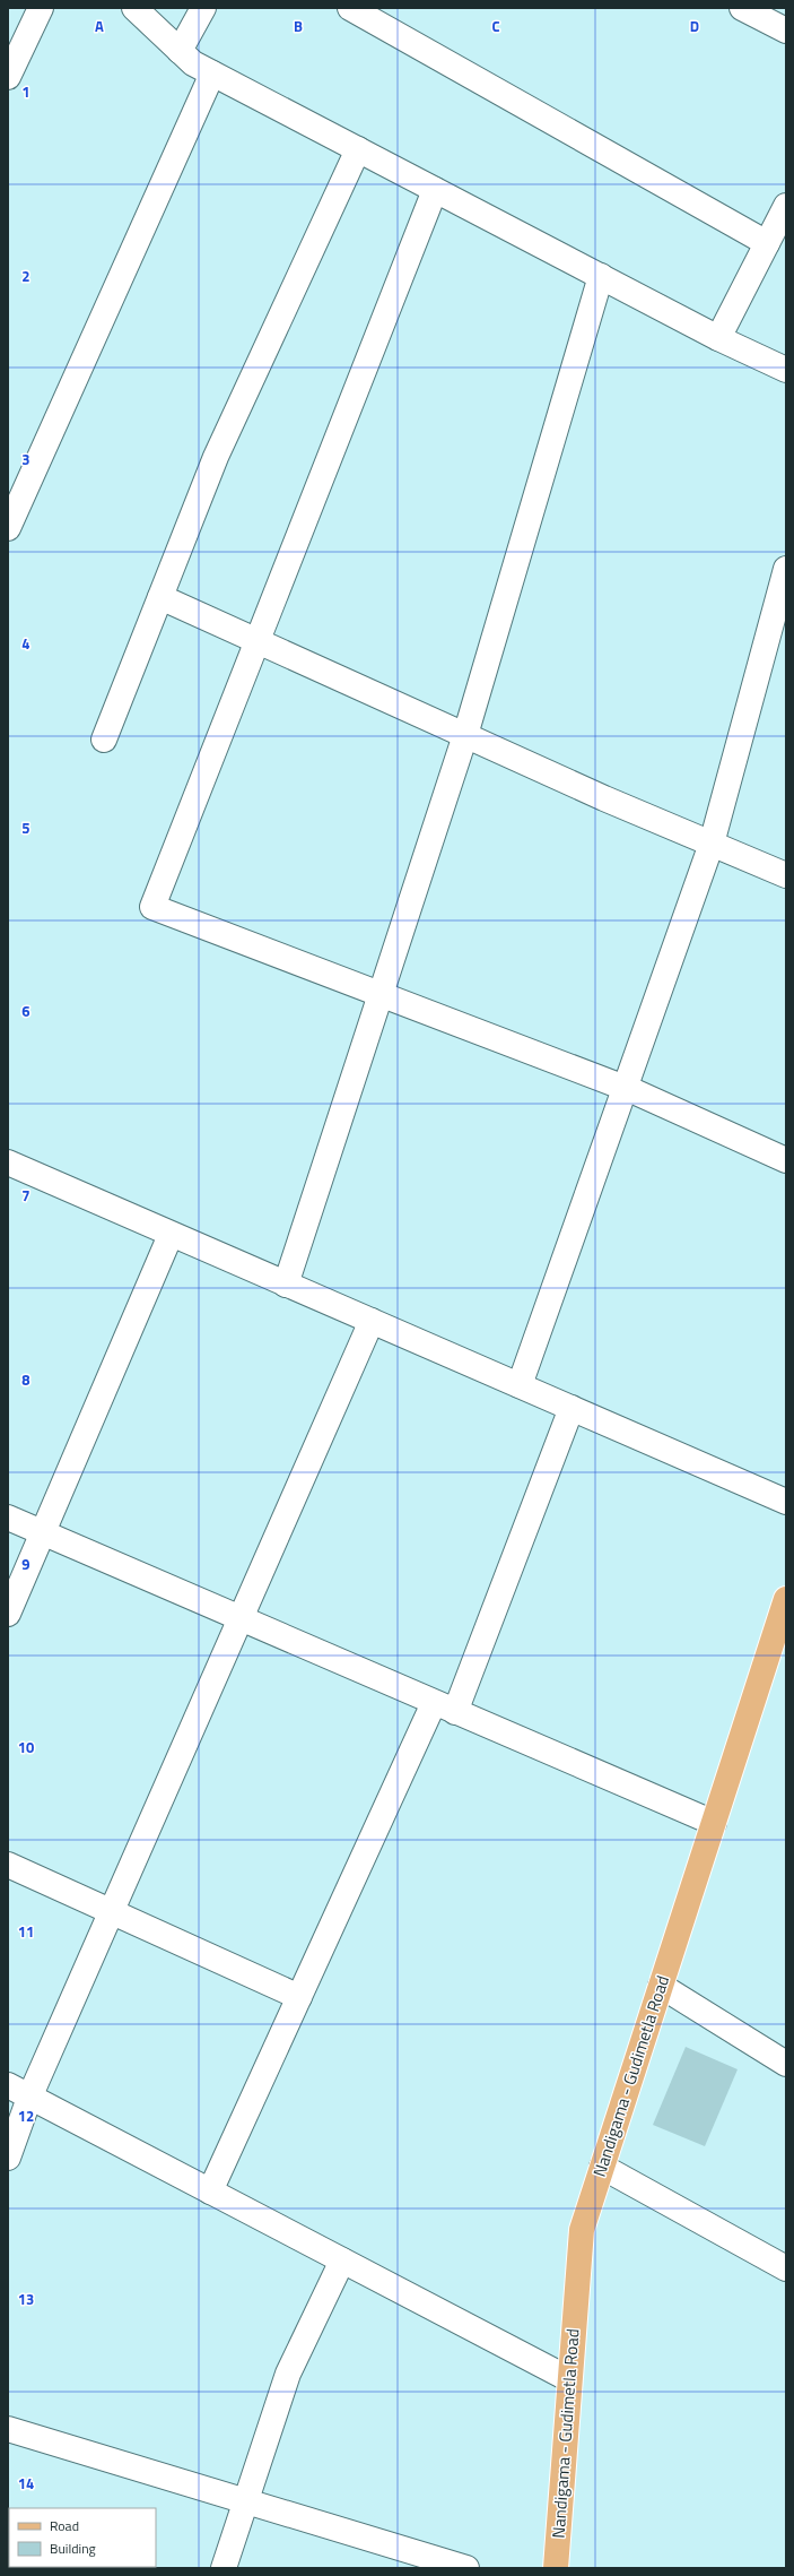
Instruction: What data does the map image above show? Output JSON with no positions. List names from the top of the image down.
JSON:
{
  "streets": {
    "main road": ["Nandigama - Gudimetla Road"]
  },
  "legend": ["Road", "Building"],
  "grid": {
    "columns": [
      "A",
      "B",
      "C",
      "D"
    ],
    "rows": [
      "1",
      "2",
      "3",
      "4",
      "5",
      "6",
      "7",
      "8",
      "9",
      "10",
      "11",
      "12",
      "13",
      "14"
    ]
  }
}
